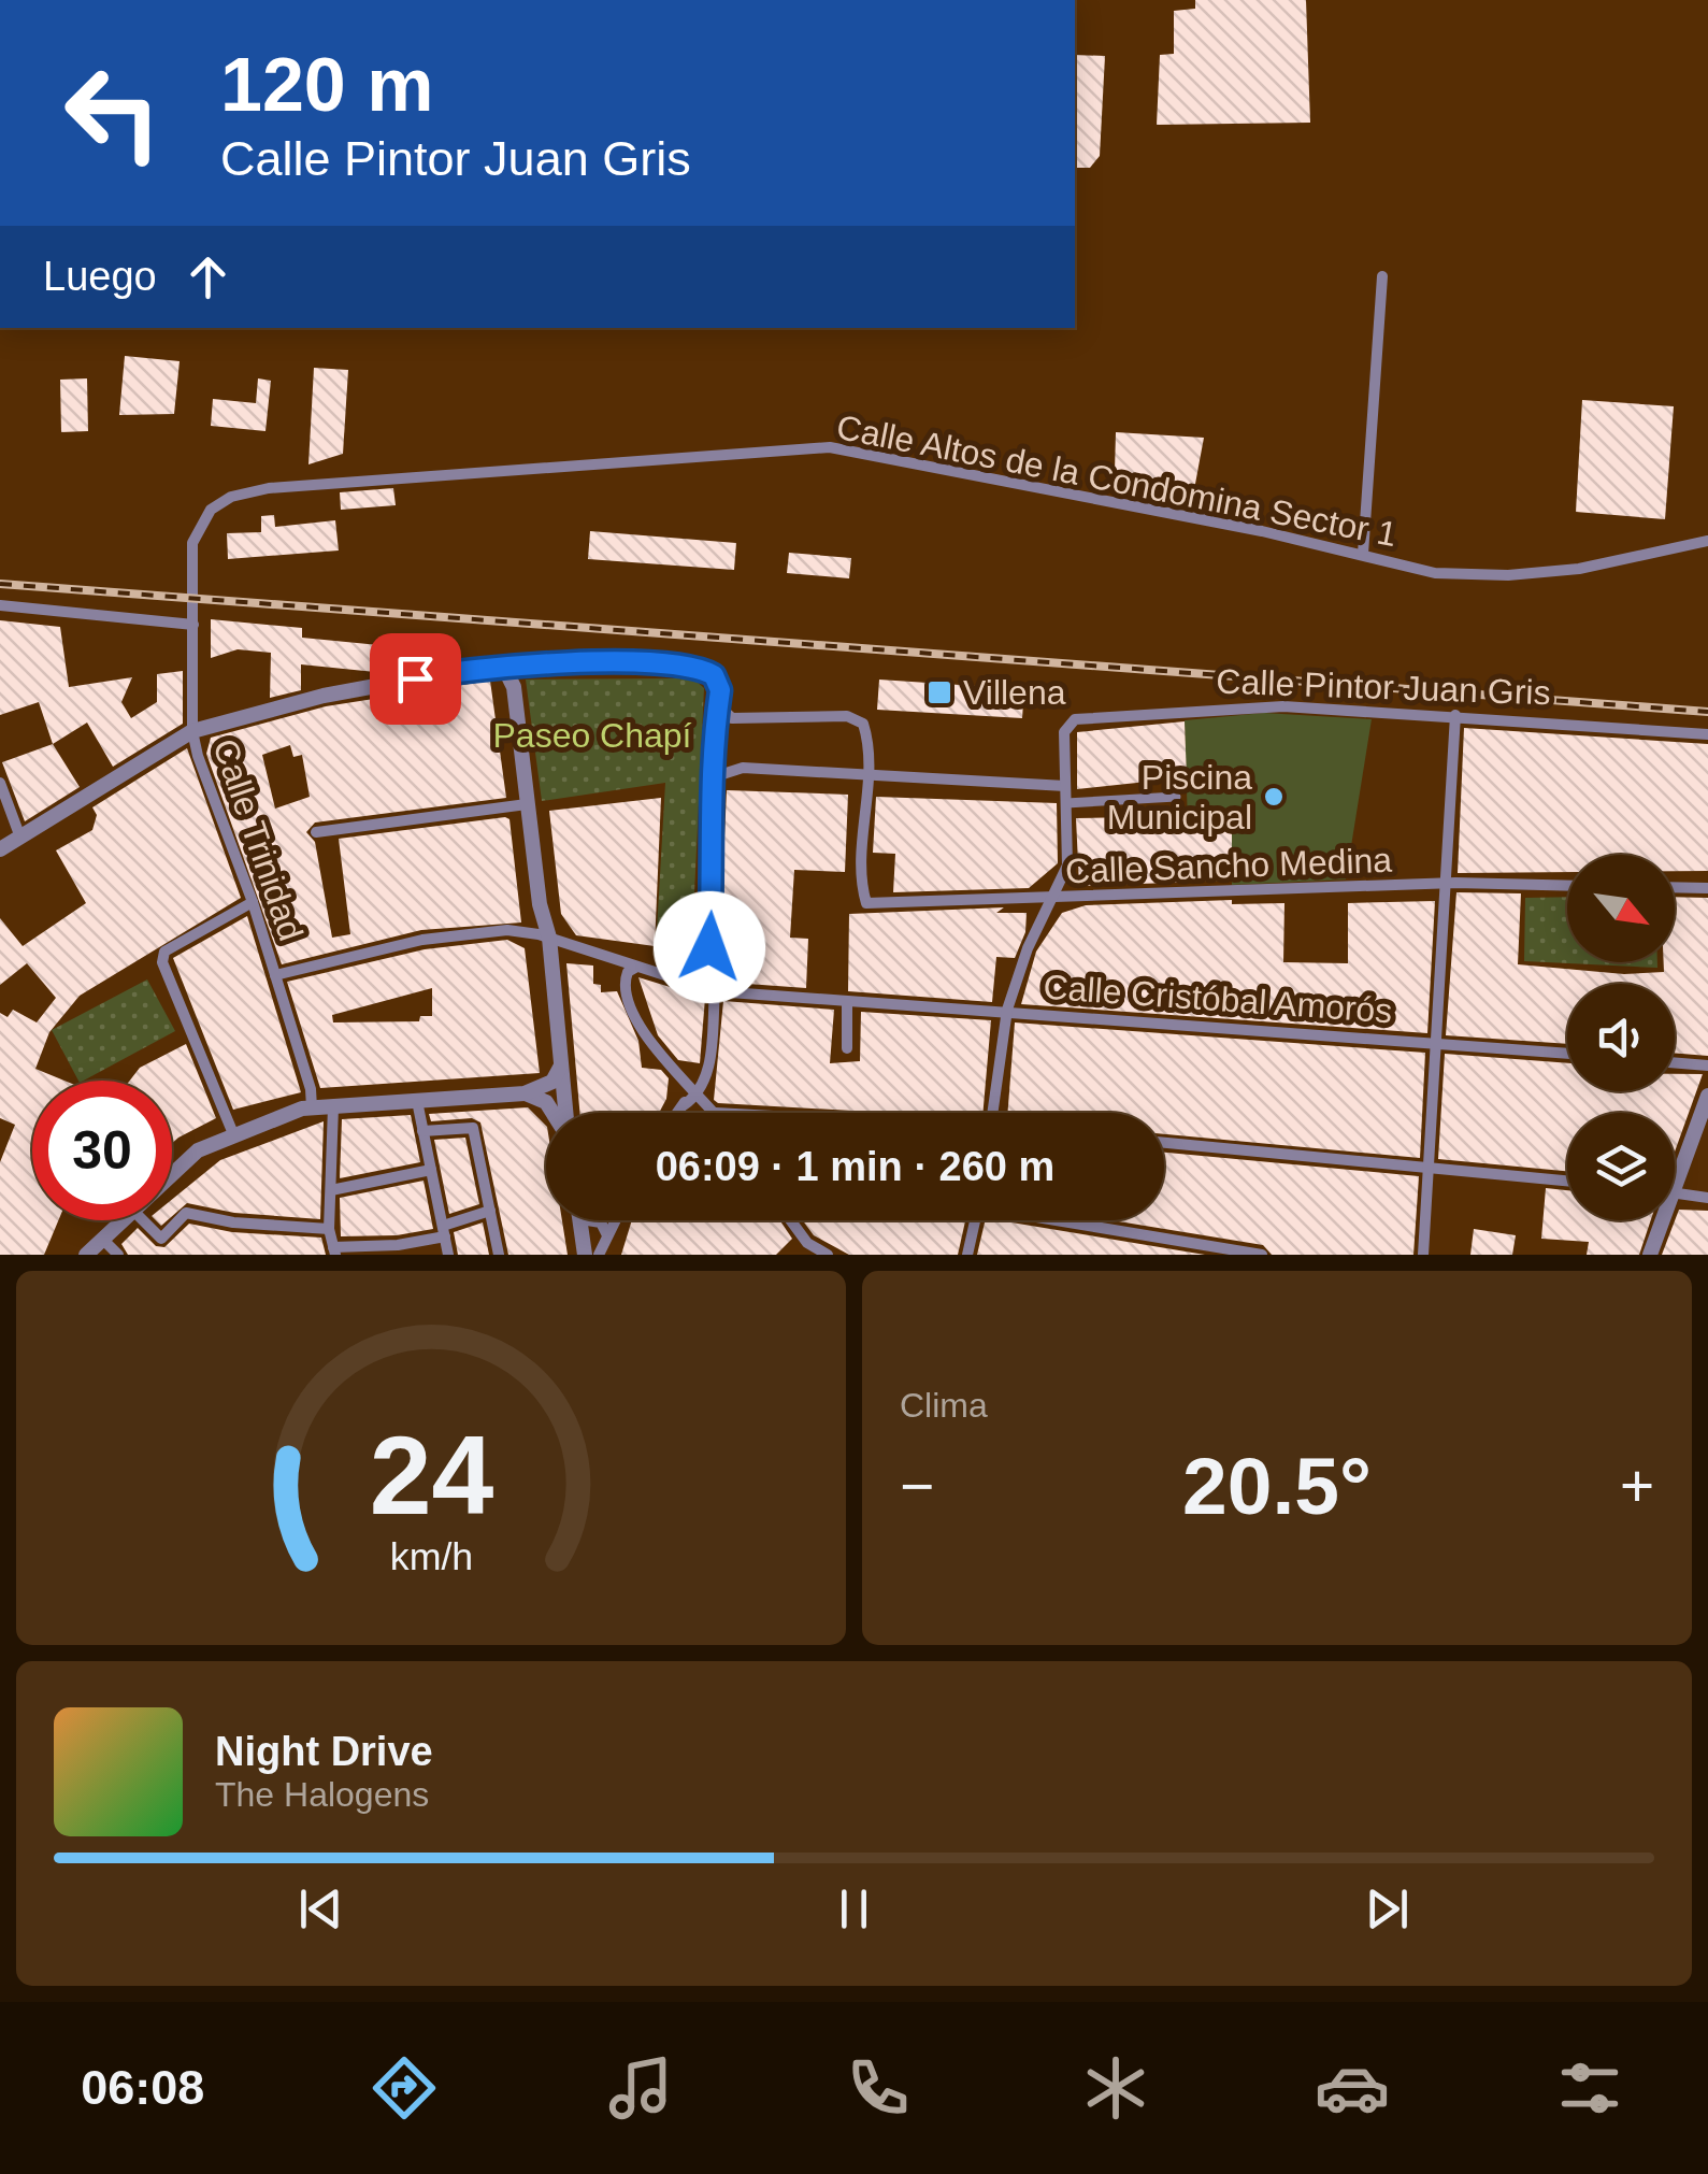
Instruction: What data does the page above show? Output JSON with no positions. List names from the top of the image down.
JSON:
{
  "streets": {
    "street": [
      "Calle Altos de la Condomina Sector 1",
      "Calle Pintor Juan Gris",
      "Calle Trinidad",
      "Calle Sancho Medina",
      "Calle Cristóbal Amorós"
    ]
  },
  "crossings": [
    ["Calle Altos de la Condomina Sector 1", "Calle Trinidad"],
    ["Calle Trinidad", "Calle Cristóbal Amorós"]
  ],
  "parks": ["Paseo Chapí"],
  "places": {
    "transit": ["Villena"],
    "other": ["Piscina Municipal"]
  },
  "north": "bottom right",
  "page": {
    "turn": ["120 m", "Calle Pintor Juan Gris"],
    "then": "Luego",
    "limit": "30",
    "trip": "06:09 · 1 min · 260 m",
    "tile": "Clima",
    "heat": ["−", "20.5°", "+"],
    "song": ["Night Drive", "The Halogens"],
    "tabs": "06:08",
    "gauge": ["24", "km/h"]
  }
}
